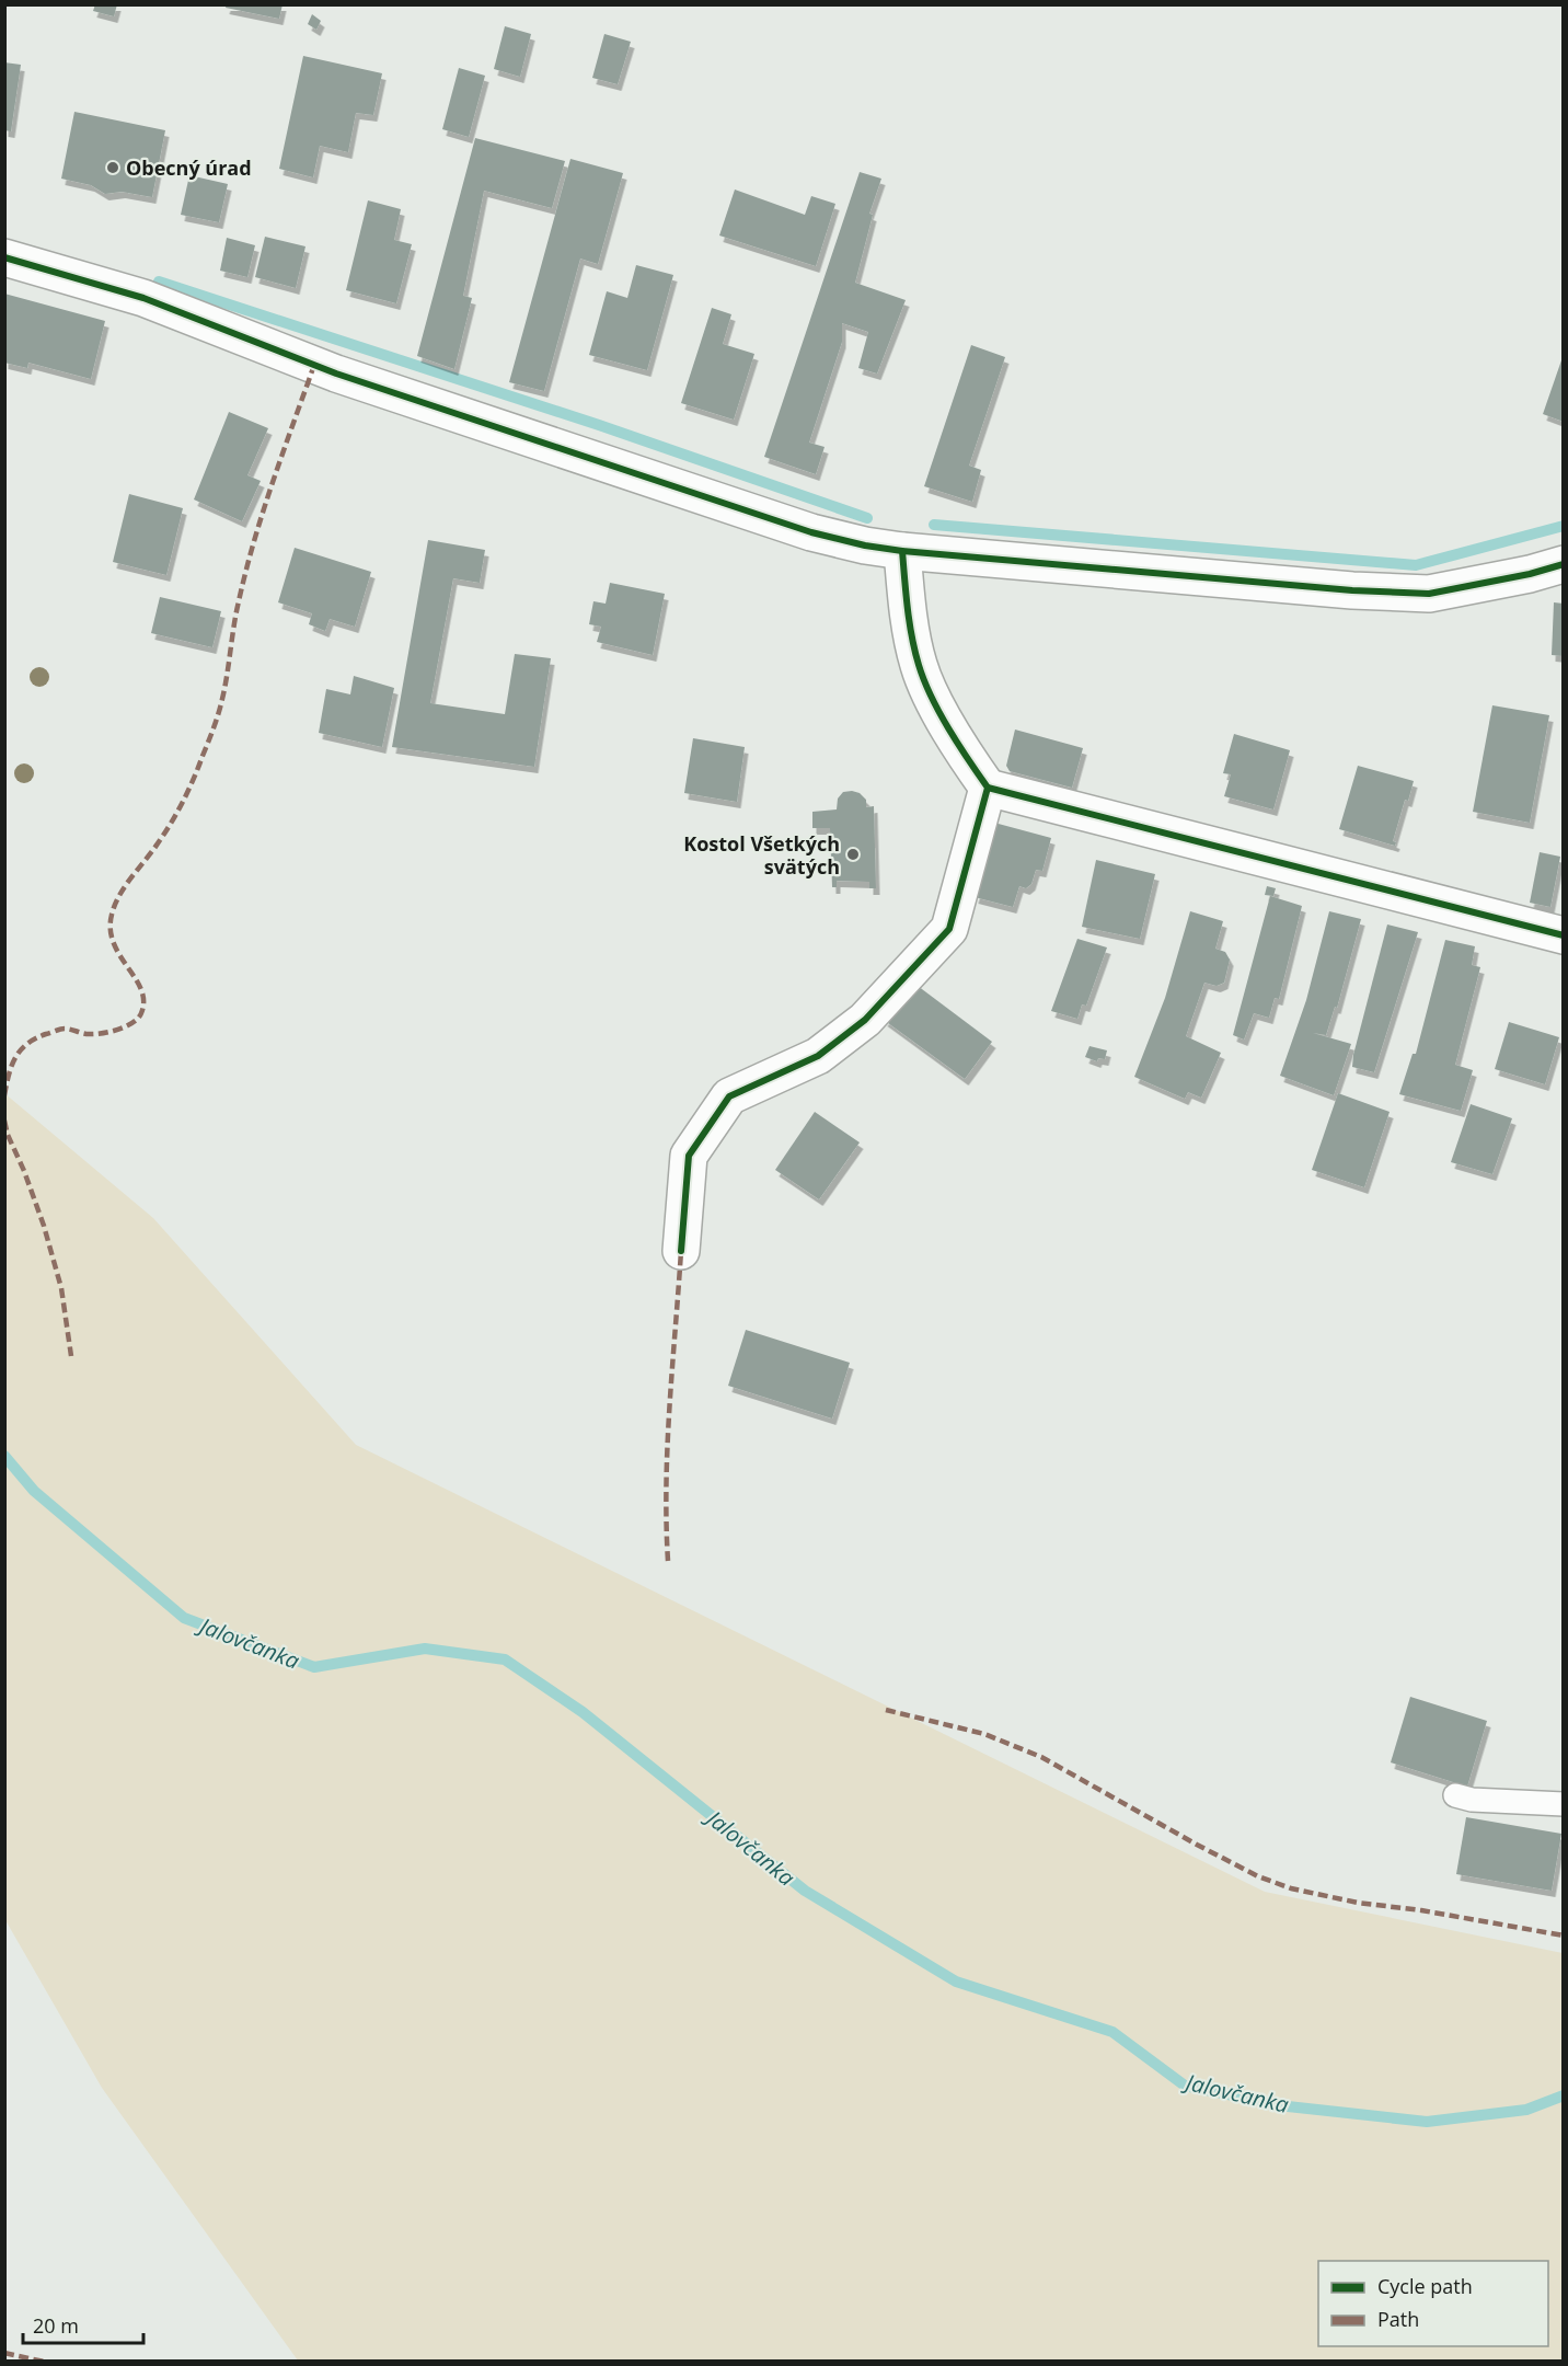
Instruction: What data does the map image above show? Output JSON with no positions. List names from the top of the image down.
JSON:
{
  "water": ["Jalovčanka"],
  "places": ["Obecný úrad", "Kostol Všetkých svätých"],
  "legend": ["Cycle path", "Path"],
  "scale_bar": "20 m"
}
